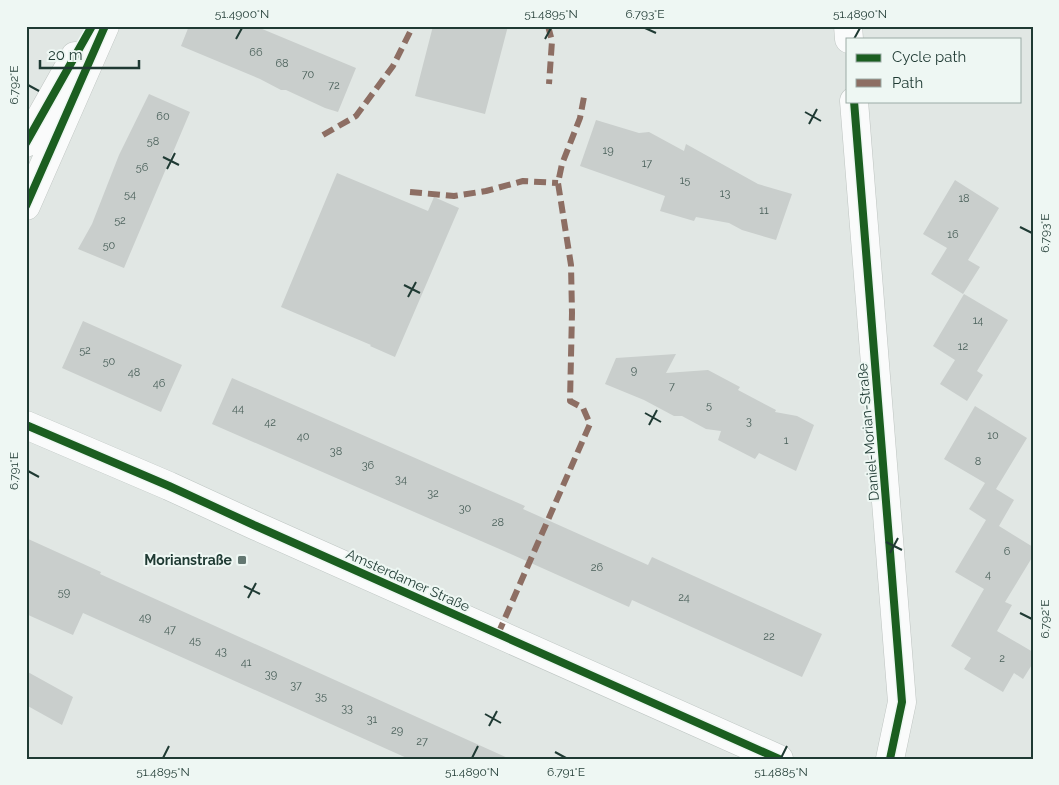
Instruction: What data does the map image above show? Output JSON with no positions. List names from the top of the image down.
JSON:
{
  "streets": {
    "street": ["Daniel-Morian-Straße", "Amsterdamer Straße"]
  },
  "places": {
    "transit": ["Morianstraße"]
  },
  "house_numbers": [
    "66",
    "68",
    "70",
    "72",
    "60",
    "58",
    "19",
    "17",
    "56",
    "15",
    "13",
    "54",
    "18",
    "11",
    "52",
    "16",
    "50",
    "14",
    "12",
    "52",
    "50",
    "9",
    "48",
    "46",
    "7",
    "5",
    "44",
    "3",
    "42",
    "10",
    "40",
    "1",
    "38",
    "8",
    "36",
    "34",
    "32",
    "30",
    "28",
    "6",
    "26",
    "4",
    "59",
    "24",
    "49",
    "47",
    "22",
    "45",
    "43",
    "2",
    "41",
    "39",
    "37",
    "35",
    "33",
    "31",
    "29",
    "27"
  ],
  "legend": ["Cycle path", "Path"],
  "scale_bar": "20 m",
  "coordinates": [
    "51.4900°N",
    "51.4895°N",
    "6.793°E",
    "51.4890°N",
    "6.792°E",
    "6.791°E",
    "51.4885°N"
  ]
}
